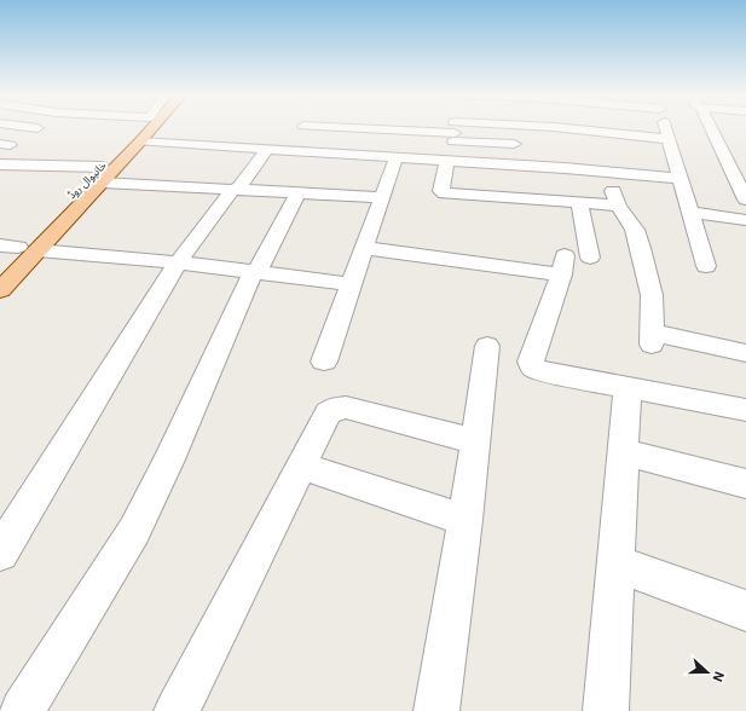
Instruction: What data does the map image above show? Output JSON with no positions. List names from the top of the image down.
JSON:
{
  "streets": {
    "main road": ["خانیوال روڈ"]
  },
  "north": "right"
}
